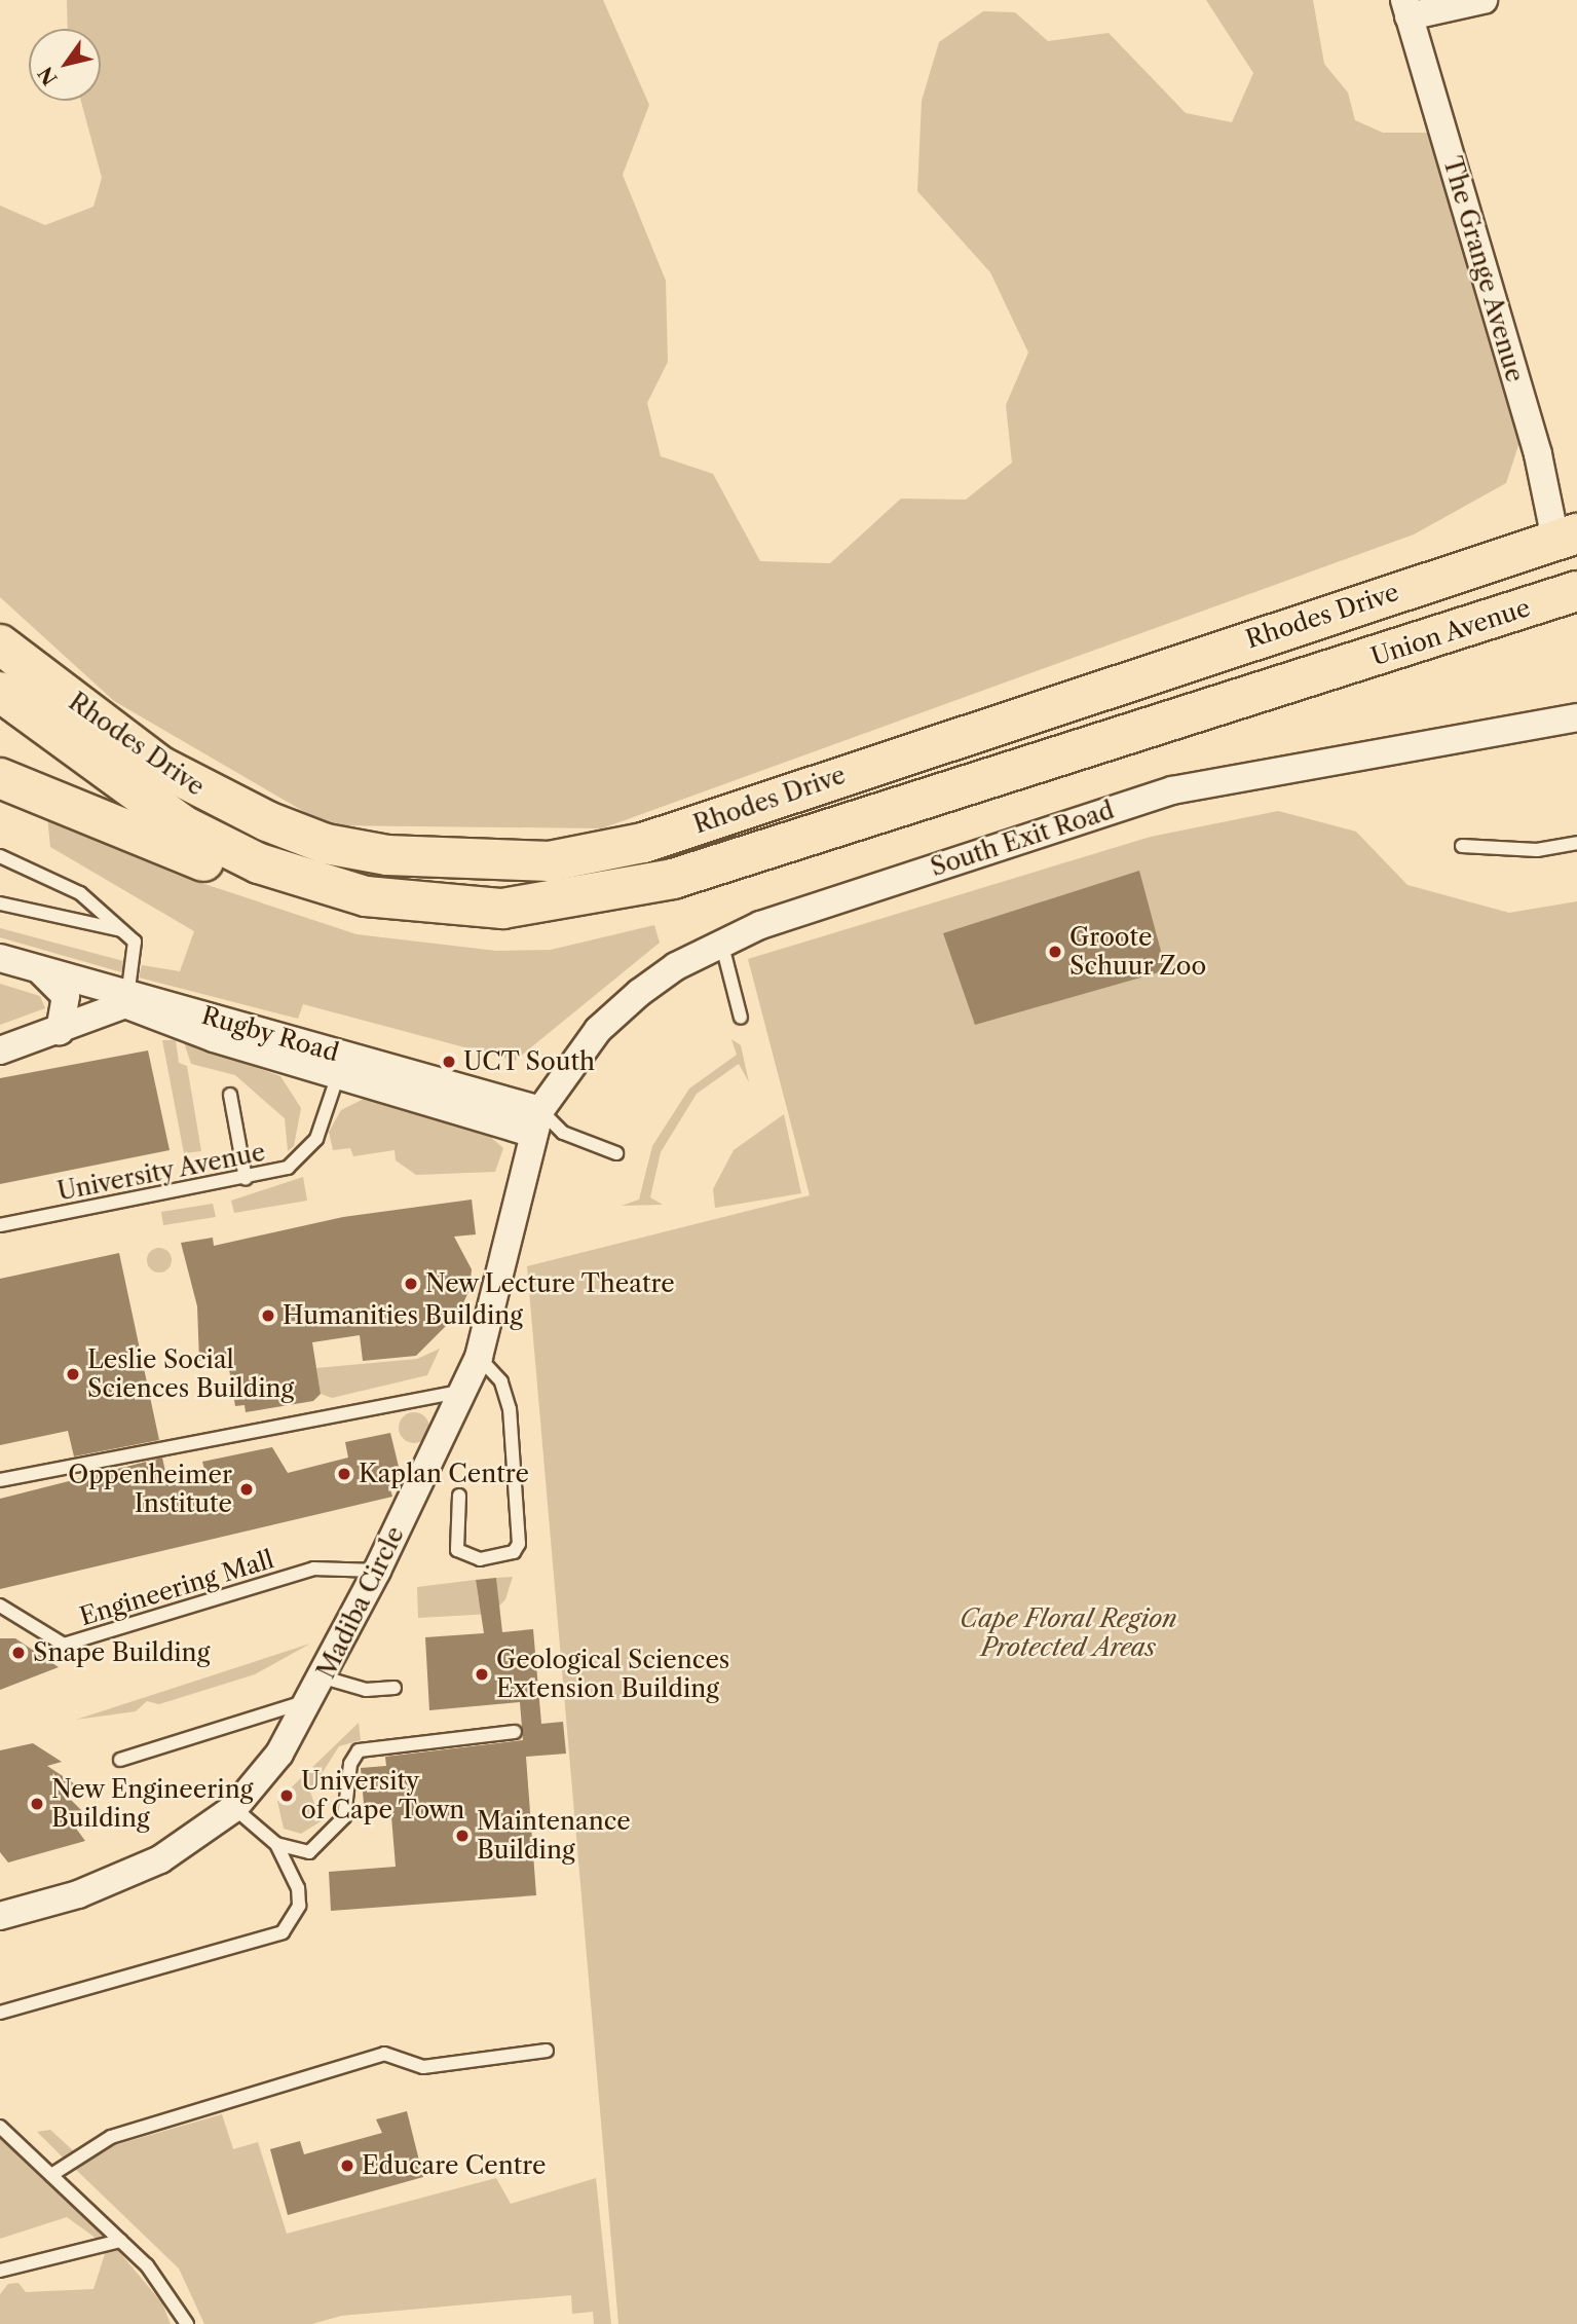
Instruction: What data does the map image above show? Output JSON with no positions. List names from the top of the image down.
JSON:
{
  "streets": {
    "highway": ["Rhodes Drive", "Union Avenue"],
    "street": [
      "The Grange Avenue",
      "South Exit Road",
      "Rugby Road",
      "Madiba Circle"
    ],
    "lane": ["University Avenue", "Engineering Mall"]
  },
  "crossings": [
    ["The Grange Avenue", "Rhodes Drive"],
    ["Rhodes Drive", "Union Avenue"],
    ["South Exit Road", "Rugby Road"],
    ["South Exit Road", "Madiba Circle"],
    ["Rugby Road", "University Avenue"],
    ["Rugby Road", "Madiba Circle"],
    ["Engineering Mall", "Madiba Circle"]
  ],
  "parks": ["Cape Floral Region Protected Areas"],
  "places": [
    "Groote Schuur Zoo",
    "UCT South",
    "New Lecture Theatre",
    "Humanities Building",
    "Leslie Social Sciences Building",
    "Kaplan Centre",
    "Oppenheimer Institute",
    "Snape Building",
    "Geological Sciences Extension Building",
    "University of Cape Town",
    "New Engineering Building",
    "Maintenance Building",
    "Educare Centre"
  ],
  "north": "bottom left"
}
